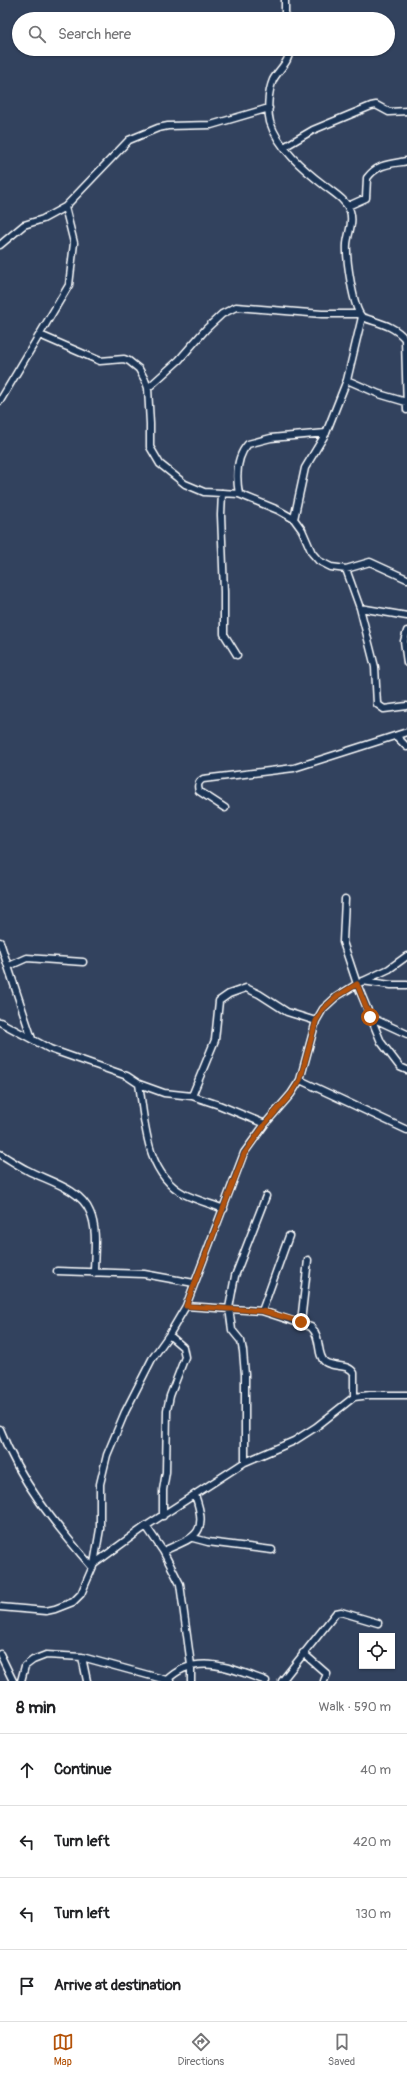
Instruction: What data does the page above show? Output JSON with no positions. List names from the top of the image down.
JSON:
{
  "page": {
    "search": "Search here",
    "heading": ["8 min", "Walk · 590 m"],
    "list": [
      ["Continue", "40 m"],
      ["Turn left", "420 m"],
      ["Turn left", "130 m"],
      "Arrive at destination"
    ],
    "nav": ["Map", "Directions", "Saved"]
  }
}
